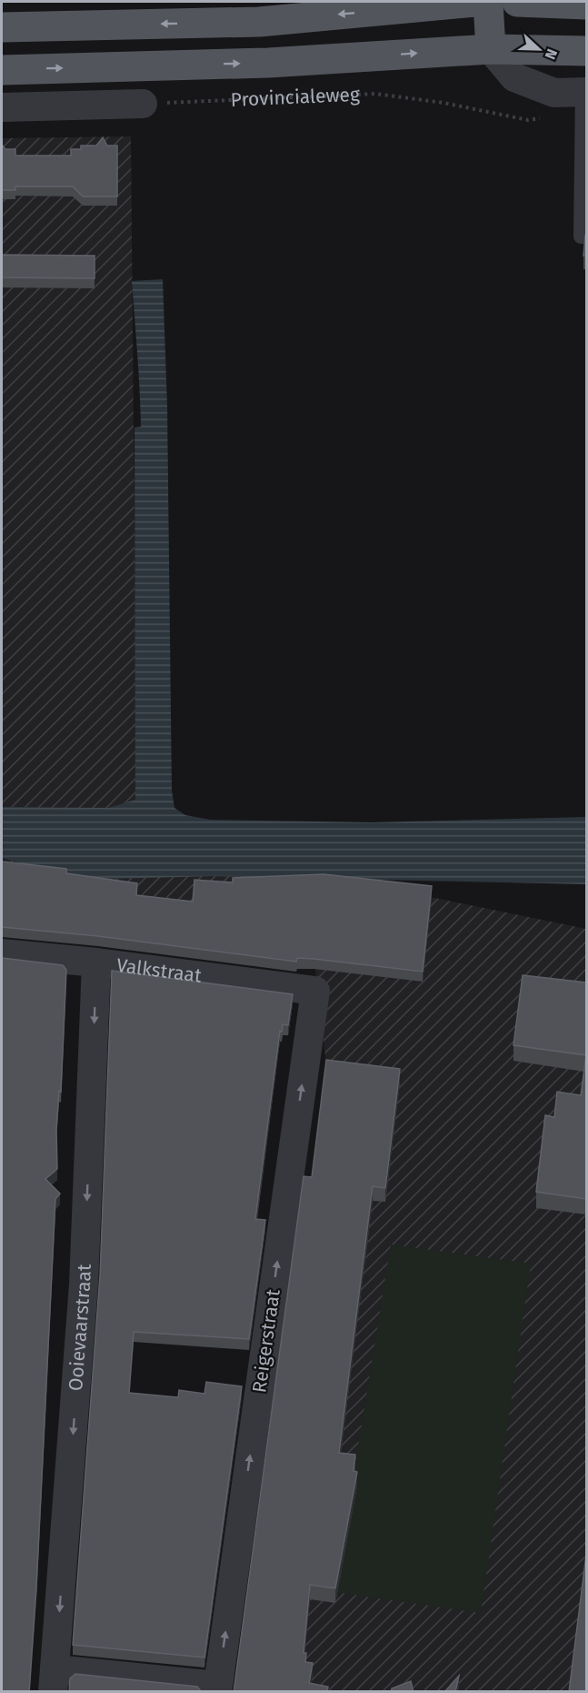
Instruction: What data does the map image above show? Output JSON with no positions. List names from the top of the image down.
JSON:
{
  "streets": {
    "main road": ["Provincialeweg"],
    "street": ["Valkstraat", "Ooievaarstraat", "Reigerstraat"]
  },
  "crossings": [
    ["Valkstraat", "Ooievaarstraat"],
    ["Valkstraat", "Reigerstraat"]
  ],
  "one_way": ["Ooievaarstraat", "Reigerstraat"],
  "north": "right"
}
